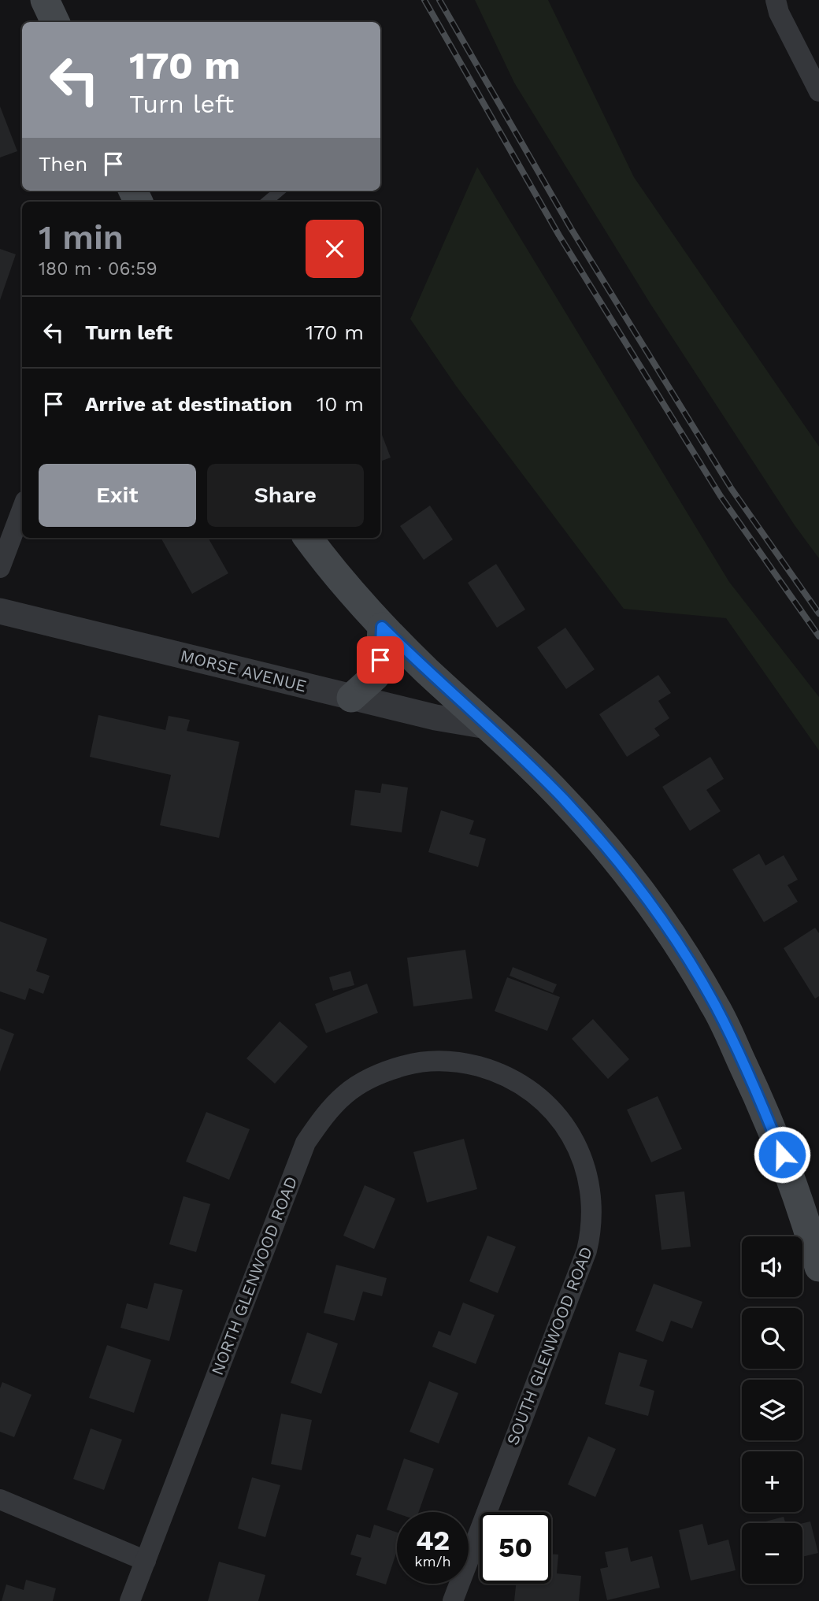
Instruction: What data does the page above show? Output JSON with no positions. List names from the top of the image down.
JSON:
{
  "streets": {
    "street": ["MORSE AVENUE", "NORTH GLENWOOD ROAD", "SOUTH GLENWOOD ROAD"]
  },
  "crossings": [
    ["NORTH GLENWOOD ROAD", "SOUTH GLENWOOD ROAD"]
  ],
  "page": {
    "turn": ["170 m", "Turn left"],
    "then": "Then",
    "heading": ["1 min", "180 m · 06:59"],
    "list": [
      {
        "name": "Turn left",
        "value": "170 m"
      },
      {
        "name": "Arrive at destination",
        "value": "10 m"
      }
    ],
    "buttons": ["Exit", "Share"],
    "map_buttons": ["+", "−"],
    "speed": "42 km/h",
    "limit": "50"
  }
}
